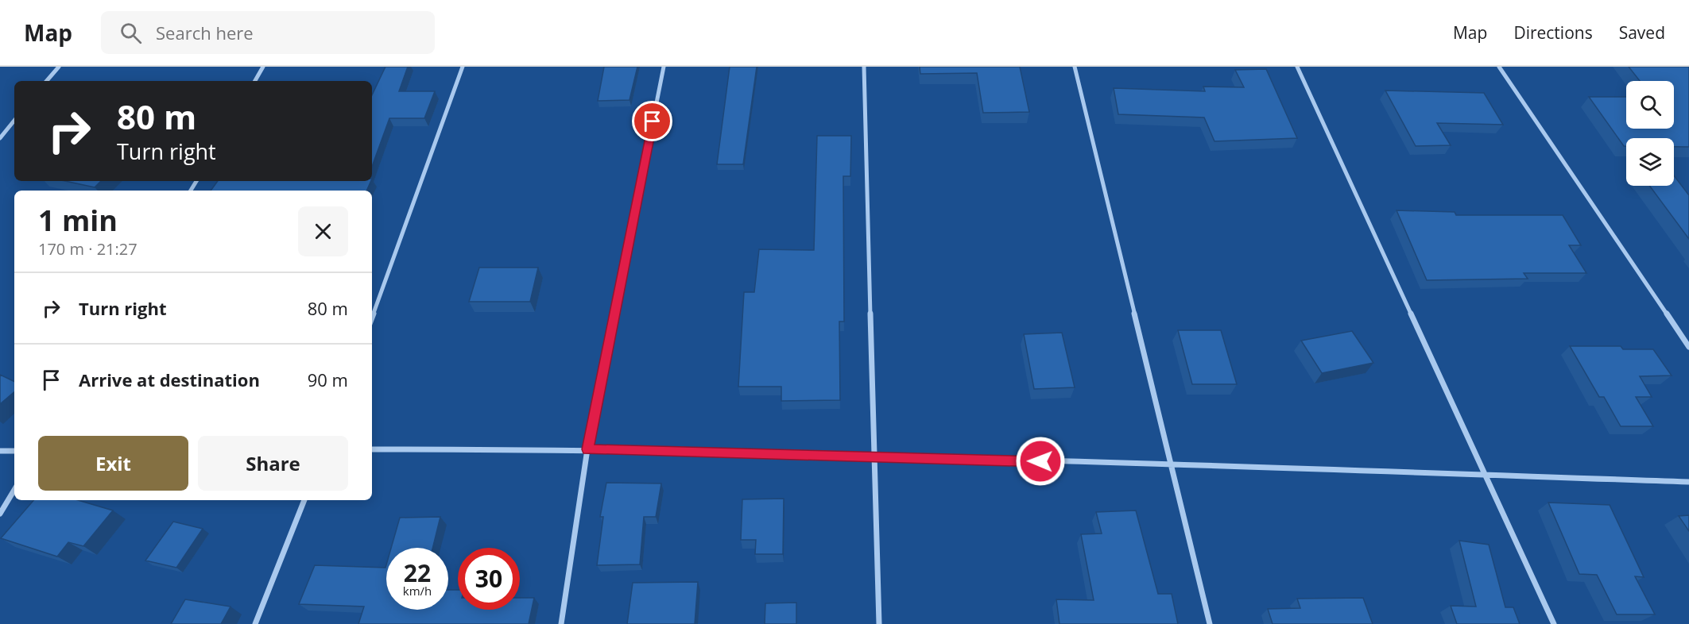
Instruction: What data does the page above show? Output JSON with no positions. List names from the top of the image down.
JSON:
{
  "page": {
    "header": "Map",
    "search": "Search here",
    "nav": ["Map", "Directions", "Saved"],
    "turn": ["80 m", "Turn right"],
    "heading": ["1 min", "170 m · 21:27"],
    "list": [
      {
        "name": "Turn right",
        "value": "80 m"
      },
      {
        "name": "Arrive at destination",
        "value": "90 m"
      }
    ],
    "buttons": ["Exit", "Share"],
    "speed": "22 km/h",
    "limit": "30"
  }
}
